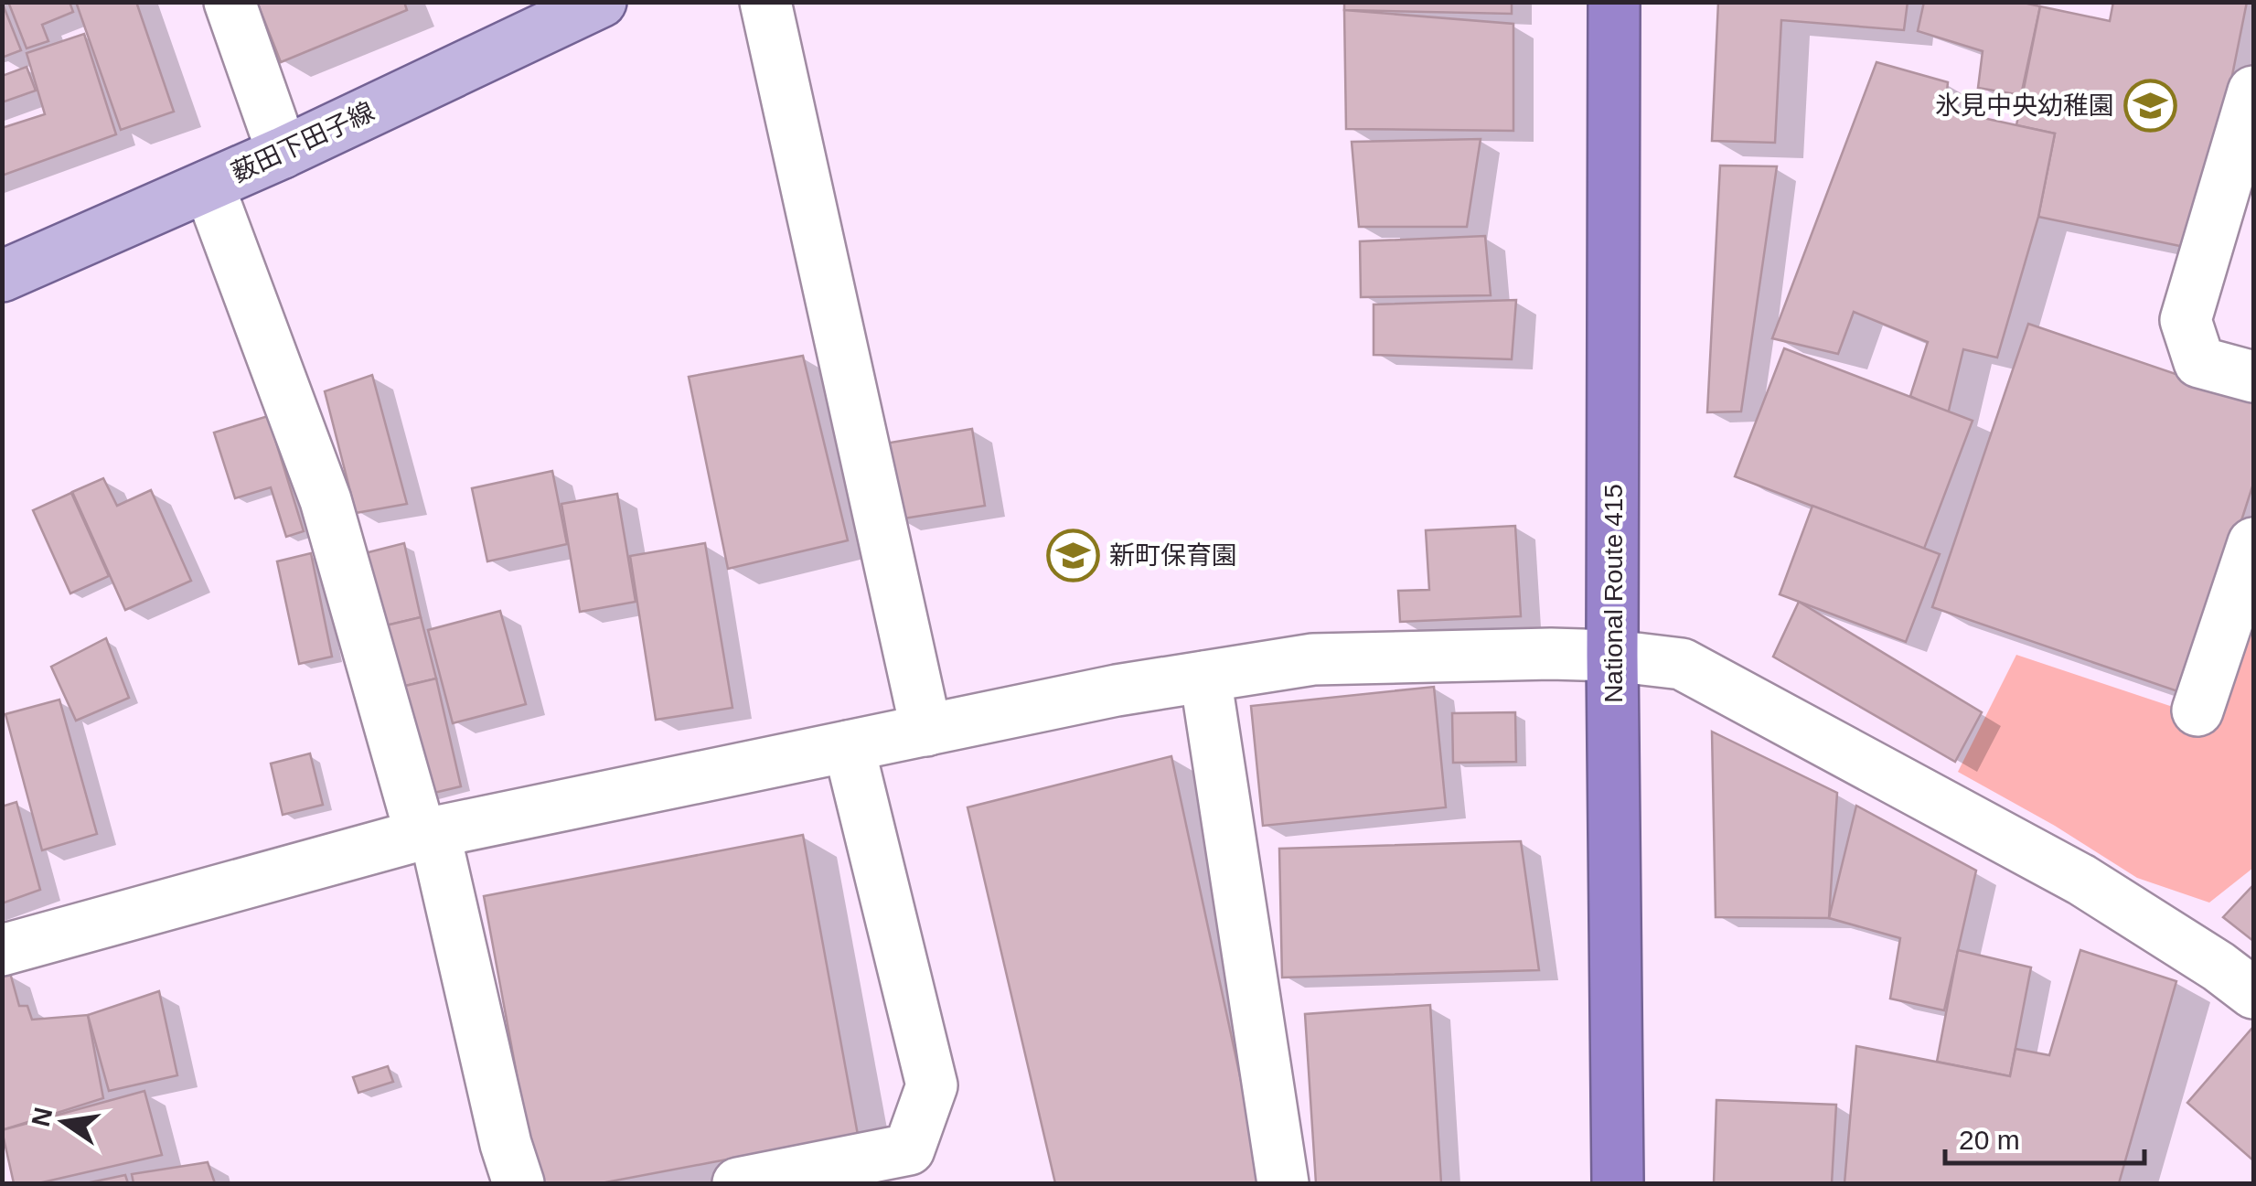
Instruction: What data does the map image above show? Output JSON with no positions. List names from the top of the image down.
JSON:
{
  "streets": {
    "highway": ["National Route 415"],
    "main road": ["薮田下田子線"]
  },
  "places": {
    "school or university": ["氷見中央幼稚園", "新町保育園"]
  },
  "scale_bar": "20 m",
  "north": "left"
}
